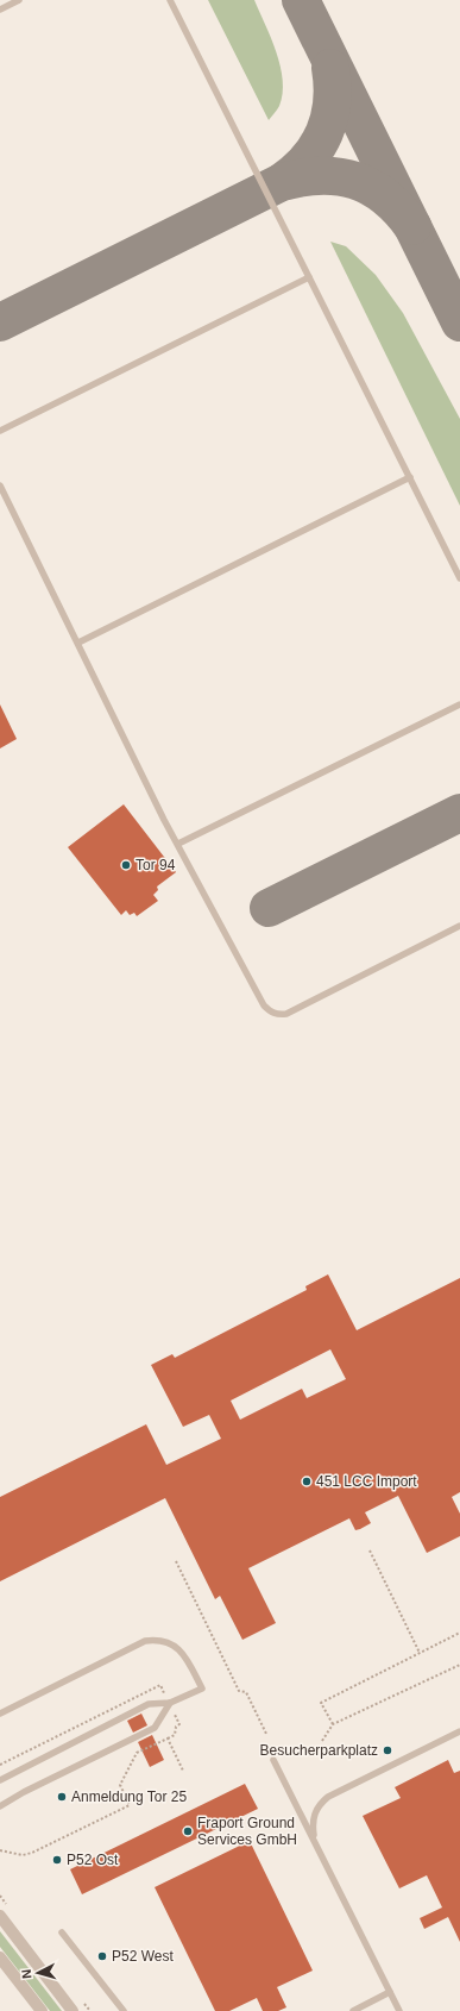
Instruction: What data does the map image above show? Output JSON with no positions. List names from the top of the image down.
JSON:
{
  "places": [
    "Tor 94",
    "451 LCC Import",
    "Besucherparkplatz",
    "Anmeldung Tor 25",
    "Fraport Ground Services GmbH",
    "P52 Ost",
    "P52 West"
  ],
  "north": "left"
}
